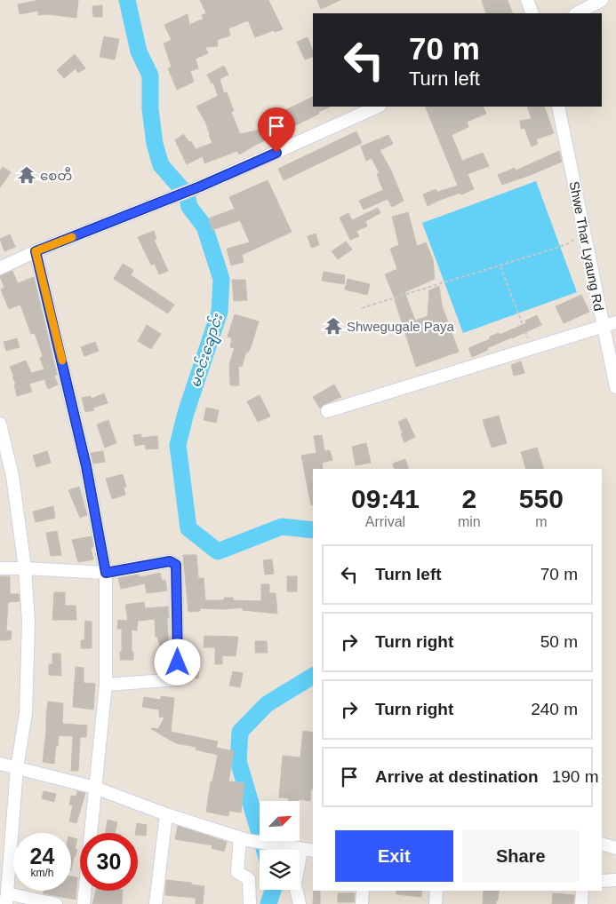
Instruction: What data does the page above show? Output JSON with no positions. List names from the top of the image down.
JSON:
{
  "streets": {
    "street": ["Shwe Thar Lyaung Rd"]
  },
  "water": ["မဇင်းချောင်း"],
  "places": {
    "temple": ["စေတီ", "Shwegugale Paya"]
  },
  "north": "top right",
  "page": {
    "turn": ["70 m", "Turn left"],
    "eta": [
      "09:41",
      "Arrival",
      "2",
      "min",
      "550",
      "m"
    ],
    "list": [
      {
        "name": "Turn left",
        "value": "70 m"
      },
      {
        "name": "Turn right",
        "value": "50 m"
      },
      {
        "name": "Turn right",
        "value": "240 m"
      },
      {
        "name": "Arrive at destination",
        "value": "190 m"
      }
    ],
    "buttons": ["Exit", "Share"],
    "speed": "24 km/h",
    "limit": "30"
  }
}
